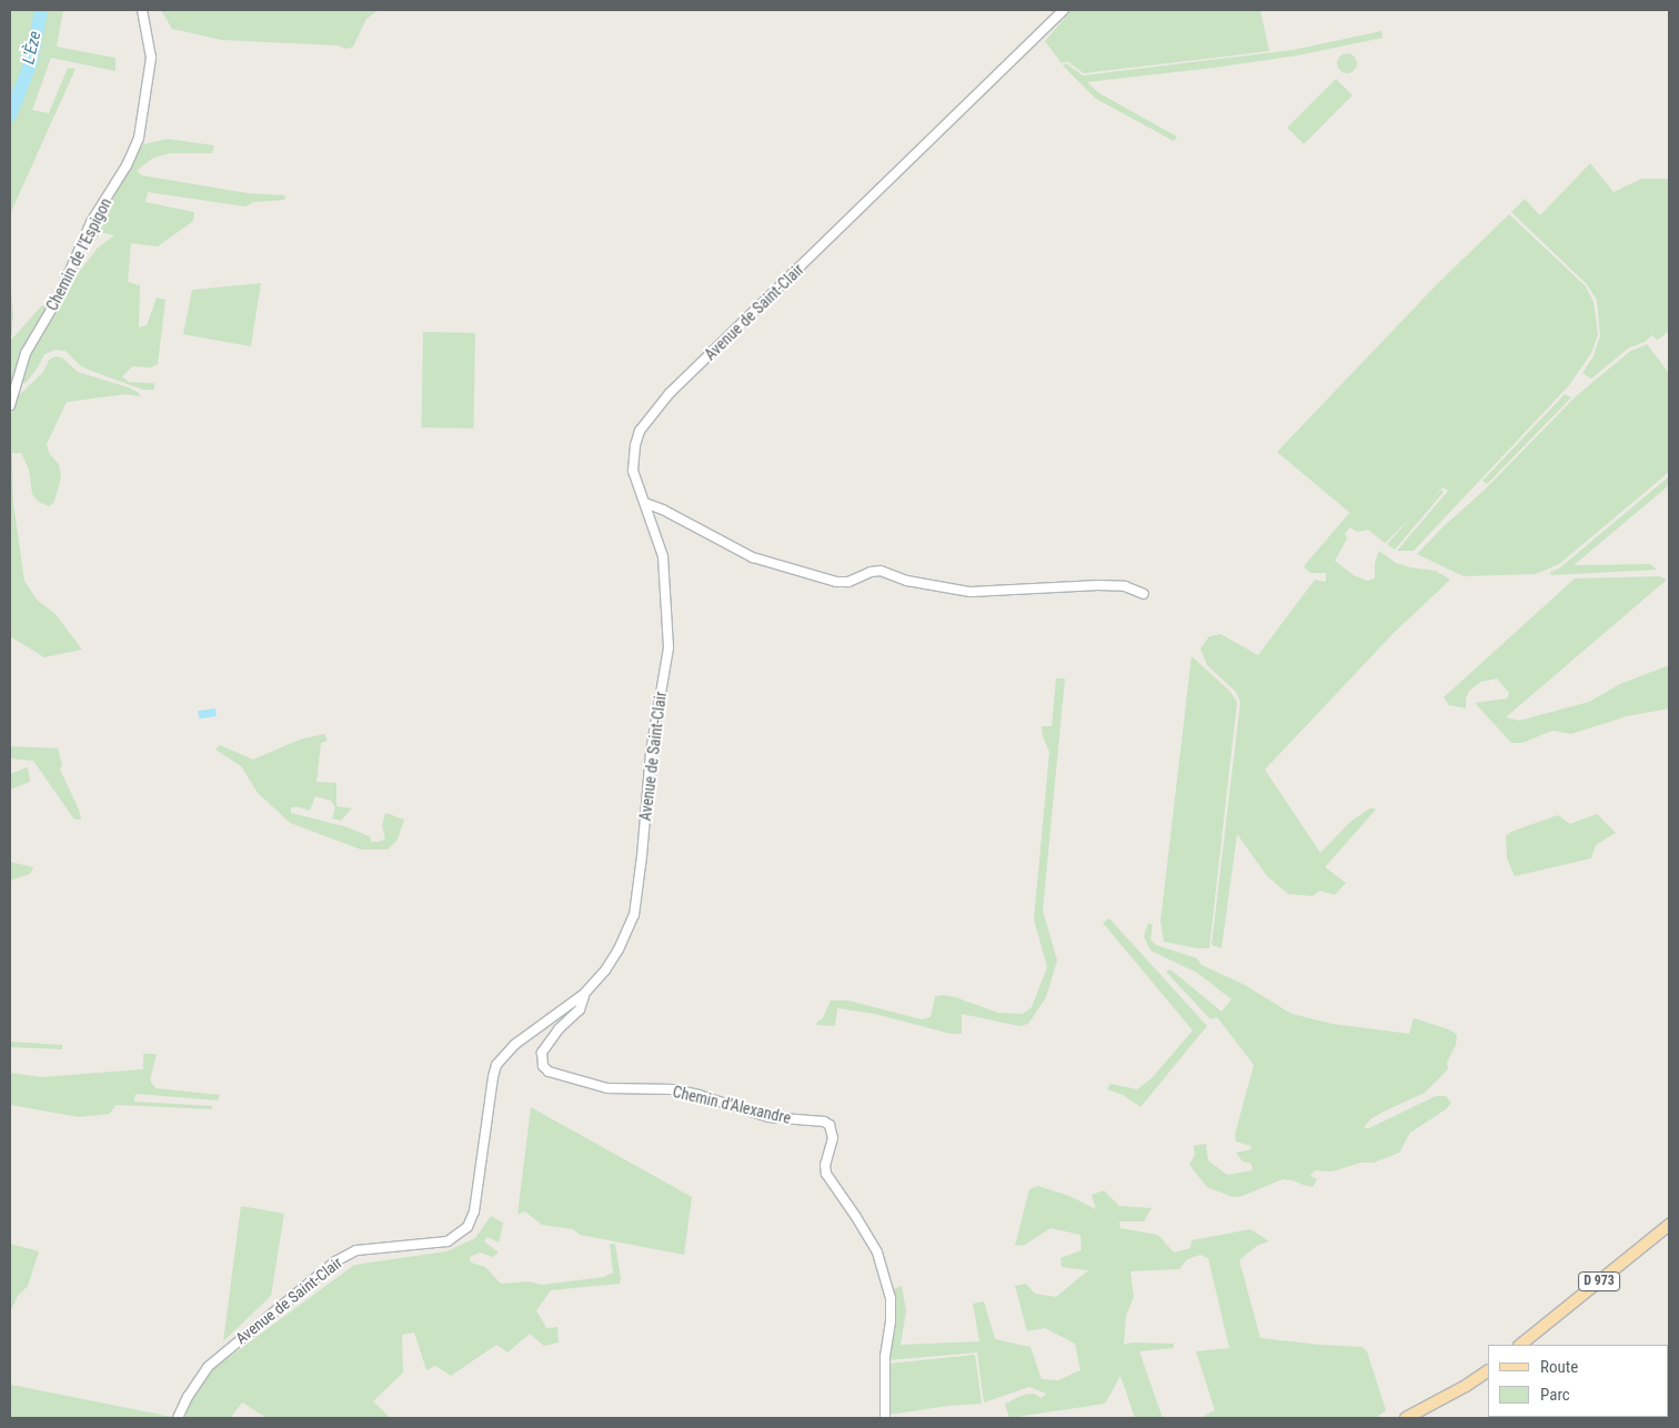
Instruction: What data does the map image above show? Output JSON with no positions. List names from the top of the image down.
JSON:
{
  "streets": {
    "main road": ["D 973"],
    "street": ["Chemin de l'Espigon", "Avenue de Saint-Clair", "Chemin d'Alexandre"]
  },
  "crossings": [
    ["Avenue de Saint-Clair", "Chemin d'Alexandre"]
  ],
  "water": ["L'Èze"],
  "legend": ["Route", "Parc"]
}
